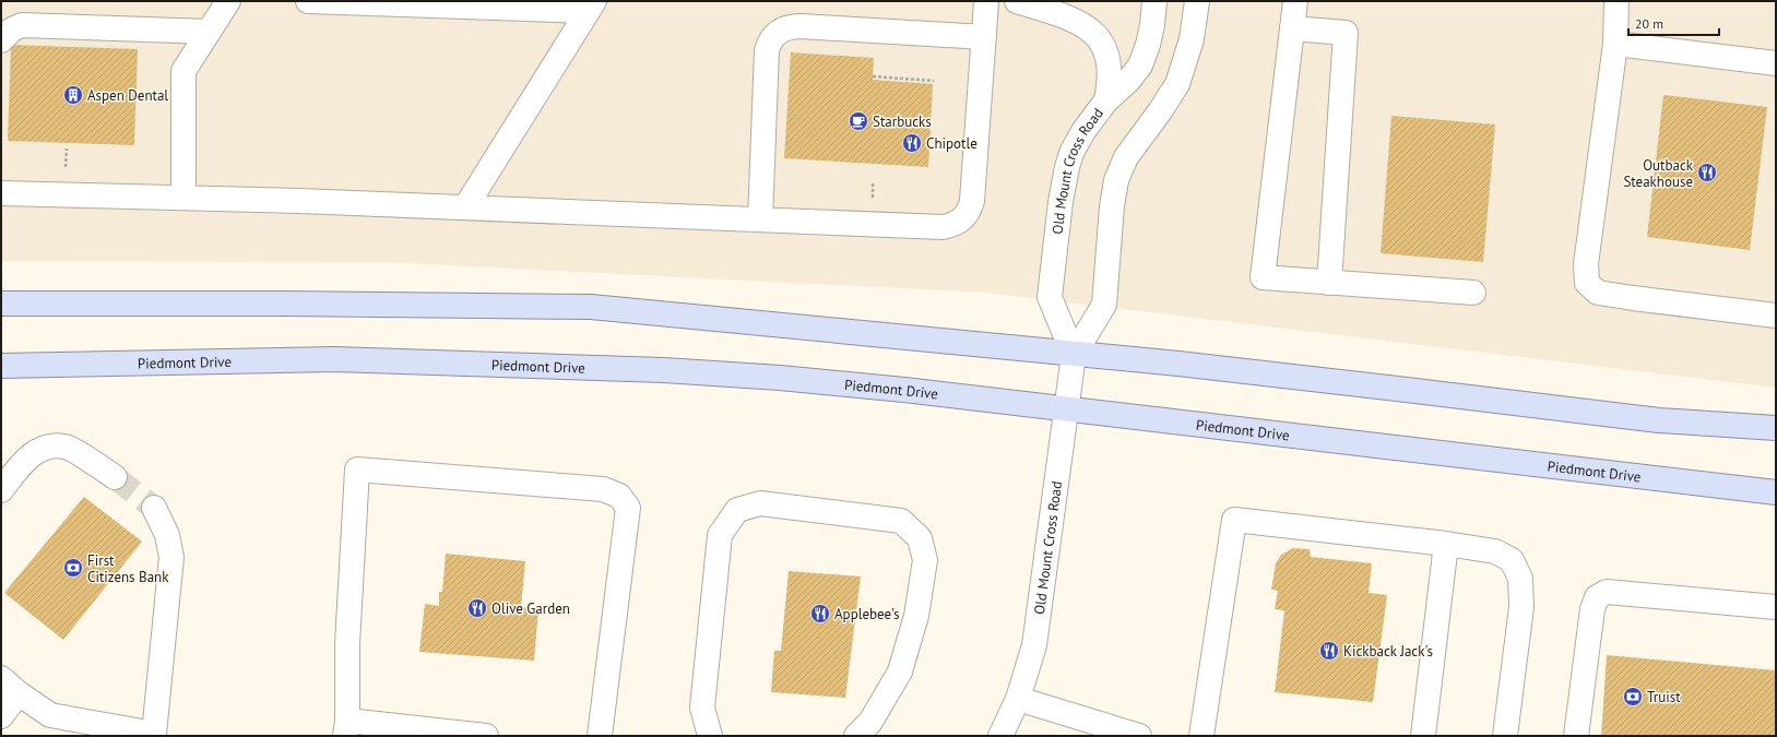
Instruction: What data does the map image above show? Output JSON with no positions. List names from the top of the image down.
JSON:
{
  "streets": {
    "main road": ["Piedmont Drive"],
    "street": ["Old Mount Cross Road"]
  },
  "crossings": [
    ["Old Mount Cross Road", "Piedmont Drive"]
  ],
  "places": {
    "building": ["Aspen Dental"],
    "cafe": ["Starbucks"],
    "restaurant": [
      "Chipotle",
      "Outback Steakhouse",
      "Olive Garden",
      "Applebee's",
      "Kickback Jack's"
    ],
    "bank": ["First Citizens Bank", "Truist"]
  },
  "scale_bar": "20 m"
}
